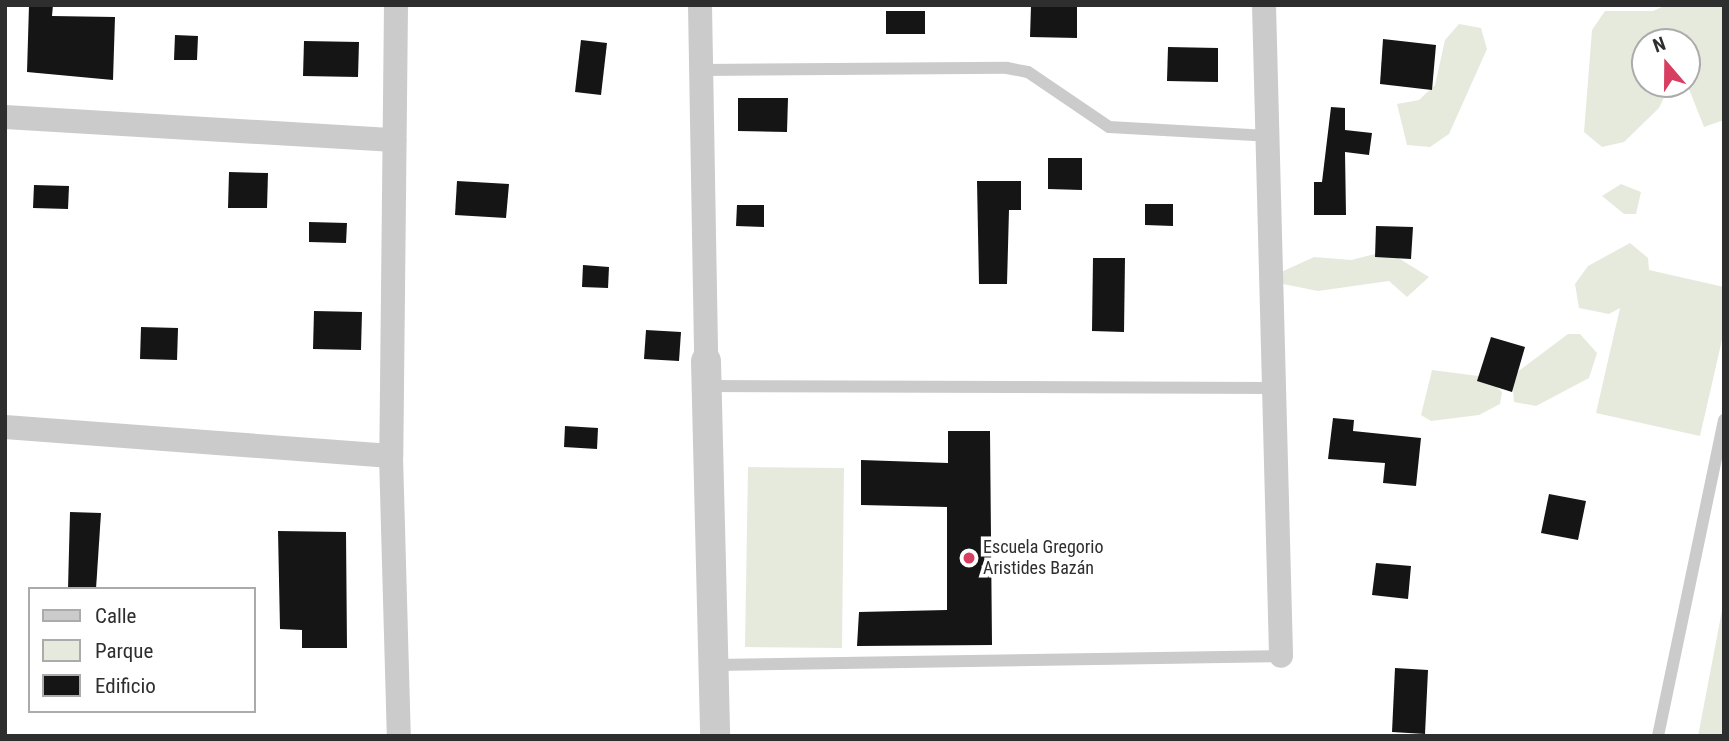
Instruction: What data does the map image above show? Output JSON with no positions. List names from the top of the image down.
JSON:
{
  "places": ["Escuela Gregorio Aristides Bazán"],
  "legend": ["Calle", "Parque", "Edificio"],
  "north": "top"
}
